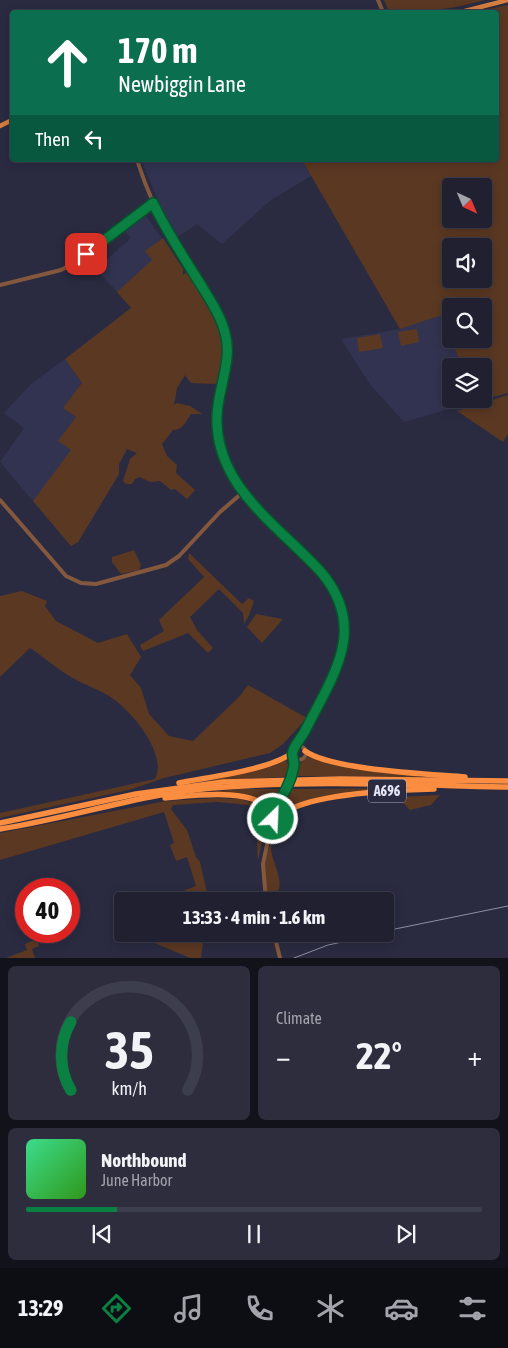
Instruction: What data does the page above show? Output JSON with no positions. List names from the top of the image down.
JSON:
{
  "streets": {
    "highway": ["A696"]
  },
  "north": "bottom right",
  "page": {
    "turn": ["170 m", "Newbiggin Lane"],
    "then": "Then",
    "limit": "40",
    "trip": "13:33 · 4 min · 1.6 km",
    "tile": "Climate",
    "heat": ["−", "22°", "+"],
    "song": ["Northbound", "June Harbor"],
    "tabs": "13:29",
    "gauge": ["35", "km/h"]
  }
}
